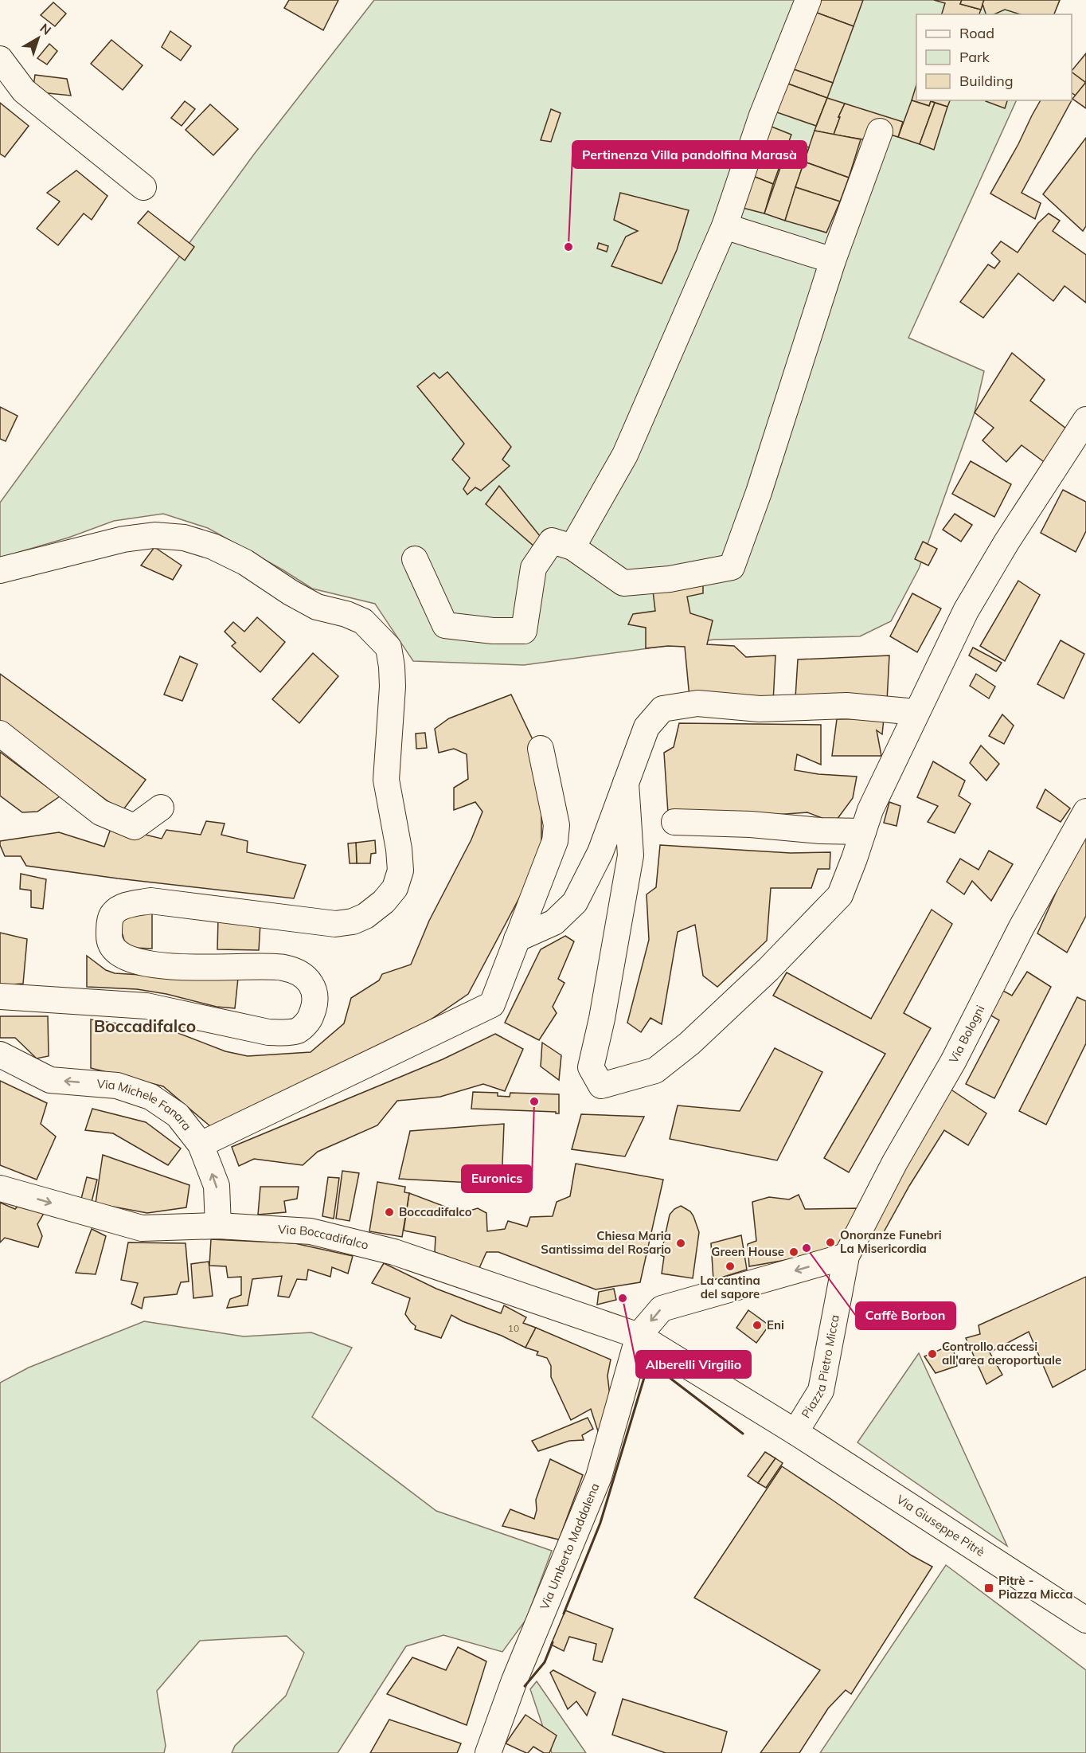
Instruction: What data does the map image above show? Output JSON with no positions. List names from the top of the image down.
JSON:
{
  "streets": {
    "street": [
      "Via Bologni",
      "Via Michele Fanara",
      "Via Boccadifalco",
      "Piazza Pietro Micca",
      "Via Giuseppe Pitrè",
      "Via Umberto Maddalena"
    ]
  },
  "crossings": [
    ["Via Bologni", "Piazza Pietro Micca"],
    ["Via Michele Fanara", "Via Boccadifalco"],
    ["Via Boccadifalco", "Piazza Pietro Micca"],
    ["Via Boccadifalco", "Via Umberto Maddalena"],
    ["Piazza Pietro Micca", "Via Giuseppe Pitrè"],
    ["Piazza Pietro Micca", "Via Umberto Maddalena"]
  ],
  "one_way": ["Via Michele Fanara"],
  "districts": ["Boccadifalco"],
  "places": {
    "other": [
      "Pertinenza Villa pandolfina Marasà",
      "Euronics",
      "Boccadifalco",
      "Onoranze Funebri La Misericordia",
      "Chiesa Maria Santissima del Rosario",
      "Caffè Borbon",
      "Green House",
      "La cantina del sapore",
      "Alberelli Virgilio",
      "Eni",
      "Controllo accessi all'area aeroportuale"
    ],
    "transit": ["Pitrè - Piazza Micca"]
  },
  "house_numbers": ["10"],
  "legend": ["Road", "Park", "Building"],
  "north": "top right"
}
